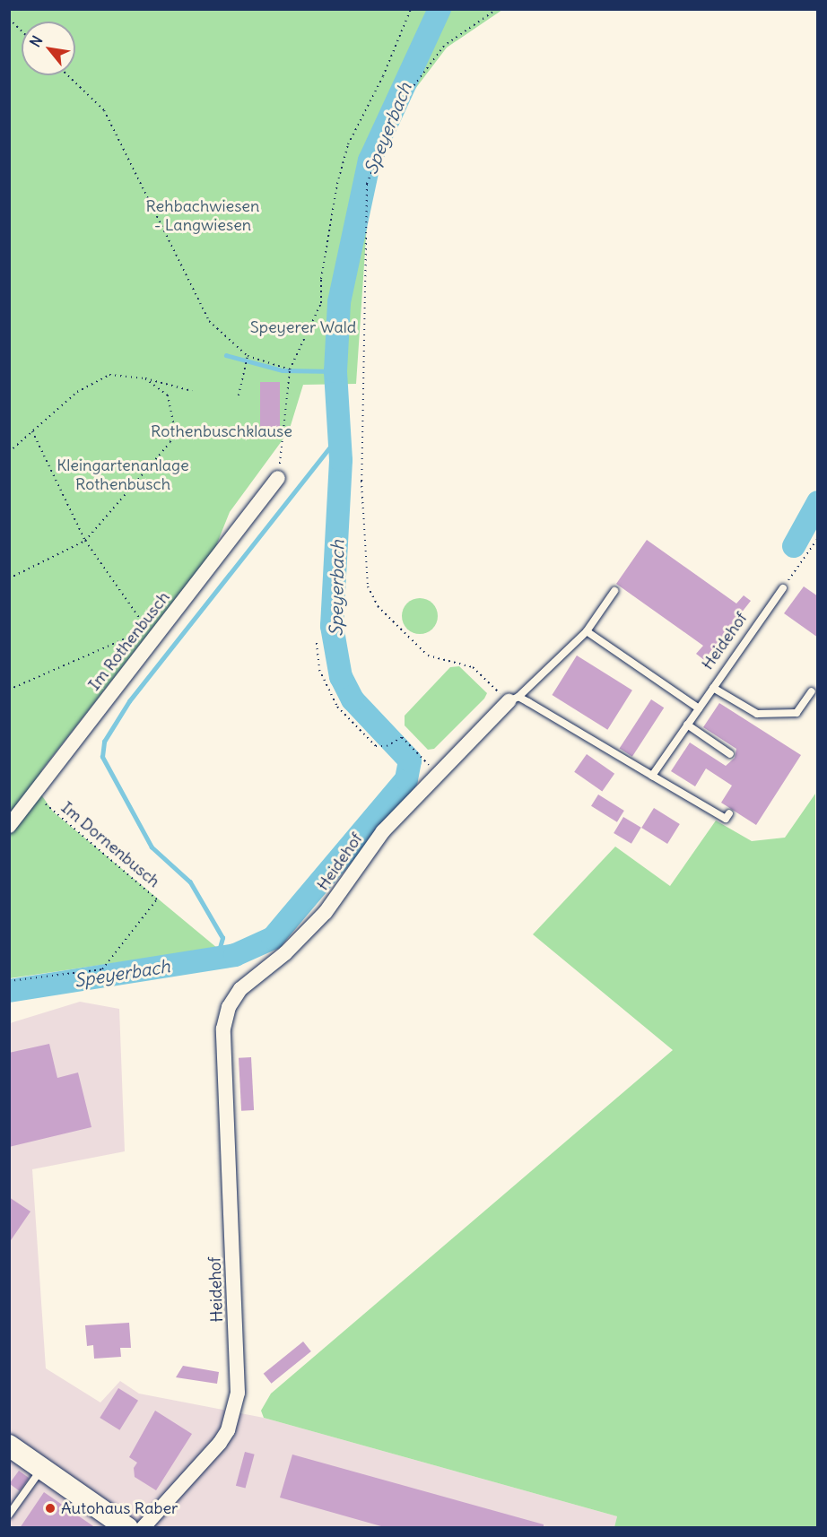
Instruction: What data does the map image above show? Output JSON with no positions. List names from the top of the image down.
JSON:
{
  "streets": {
    "street": ["Im Rothenbusch", "Heidehof"],
    "path": ["Im Dornenbusch"]
  },
  "crossings": [
    ["Im Rothenbusch", "Im Dornenbusch"]
  ],
  "water": ["Speyerbach"],
  "parks": [
    "Rehbachwiesen - Langwiesen",
    "Speyerer Wald",
    "Rothenbuschklause",
    "Kleingartenanlage Rothenbusch"
  ],
  "places": ["Autohaus Raber"],
  "north": "top left"
}
